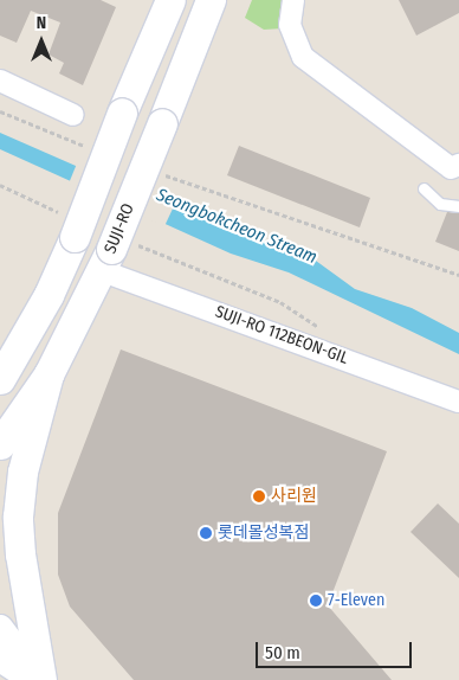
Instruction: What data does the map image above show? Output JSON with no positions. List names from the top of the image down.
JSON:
{
  "streets": {
    "main road": ["SUJI-RO"],
    "street": ["SUJI-RO 112BEON-GIL"]
  },
  "crossings": [
    ["SUJI-RO", "SUJI-RO 112BEON-GIL"]
  ],
  "water": ["Seongbokcheon Stream"],
  "places": ["사리원", "롯데몰성복점", "7-Eleven"],
  "scale_bar": "50 m",
  "north": "top"
}
